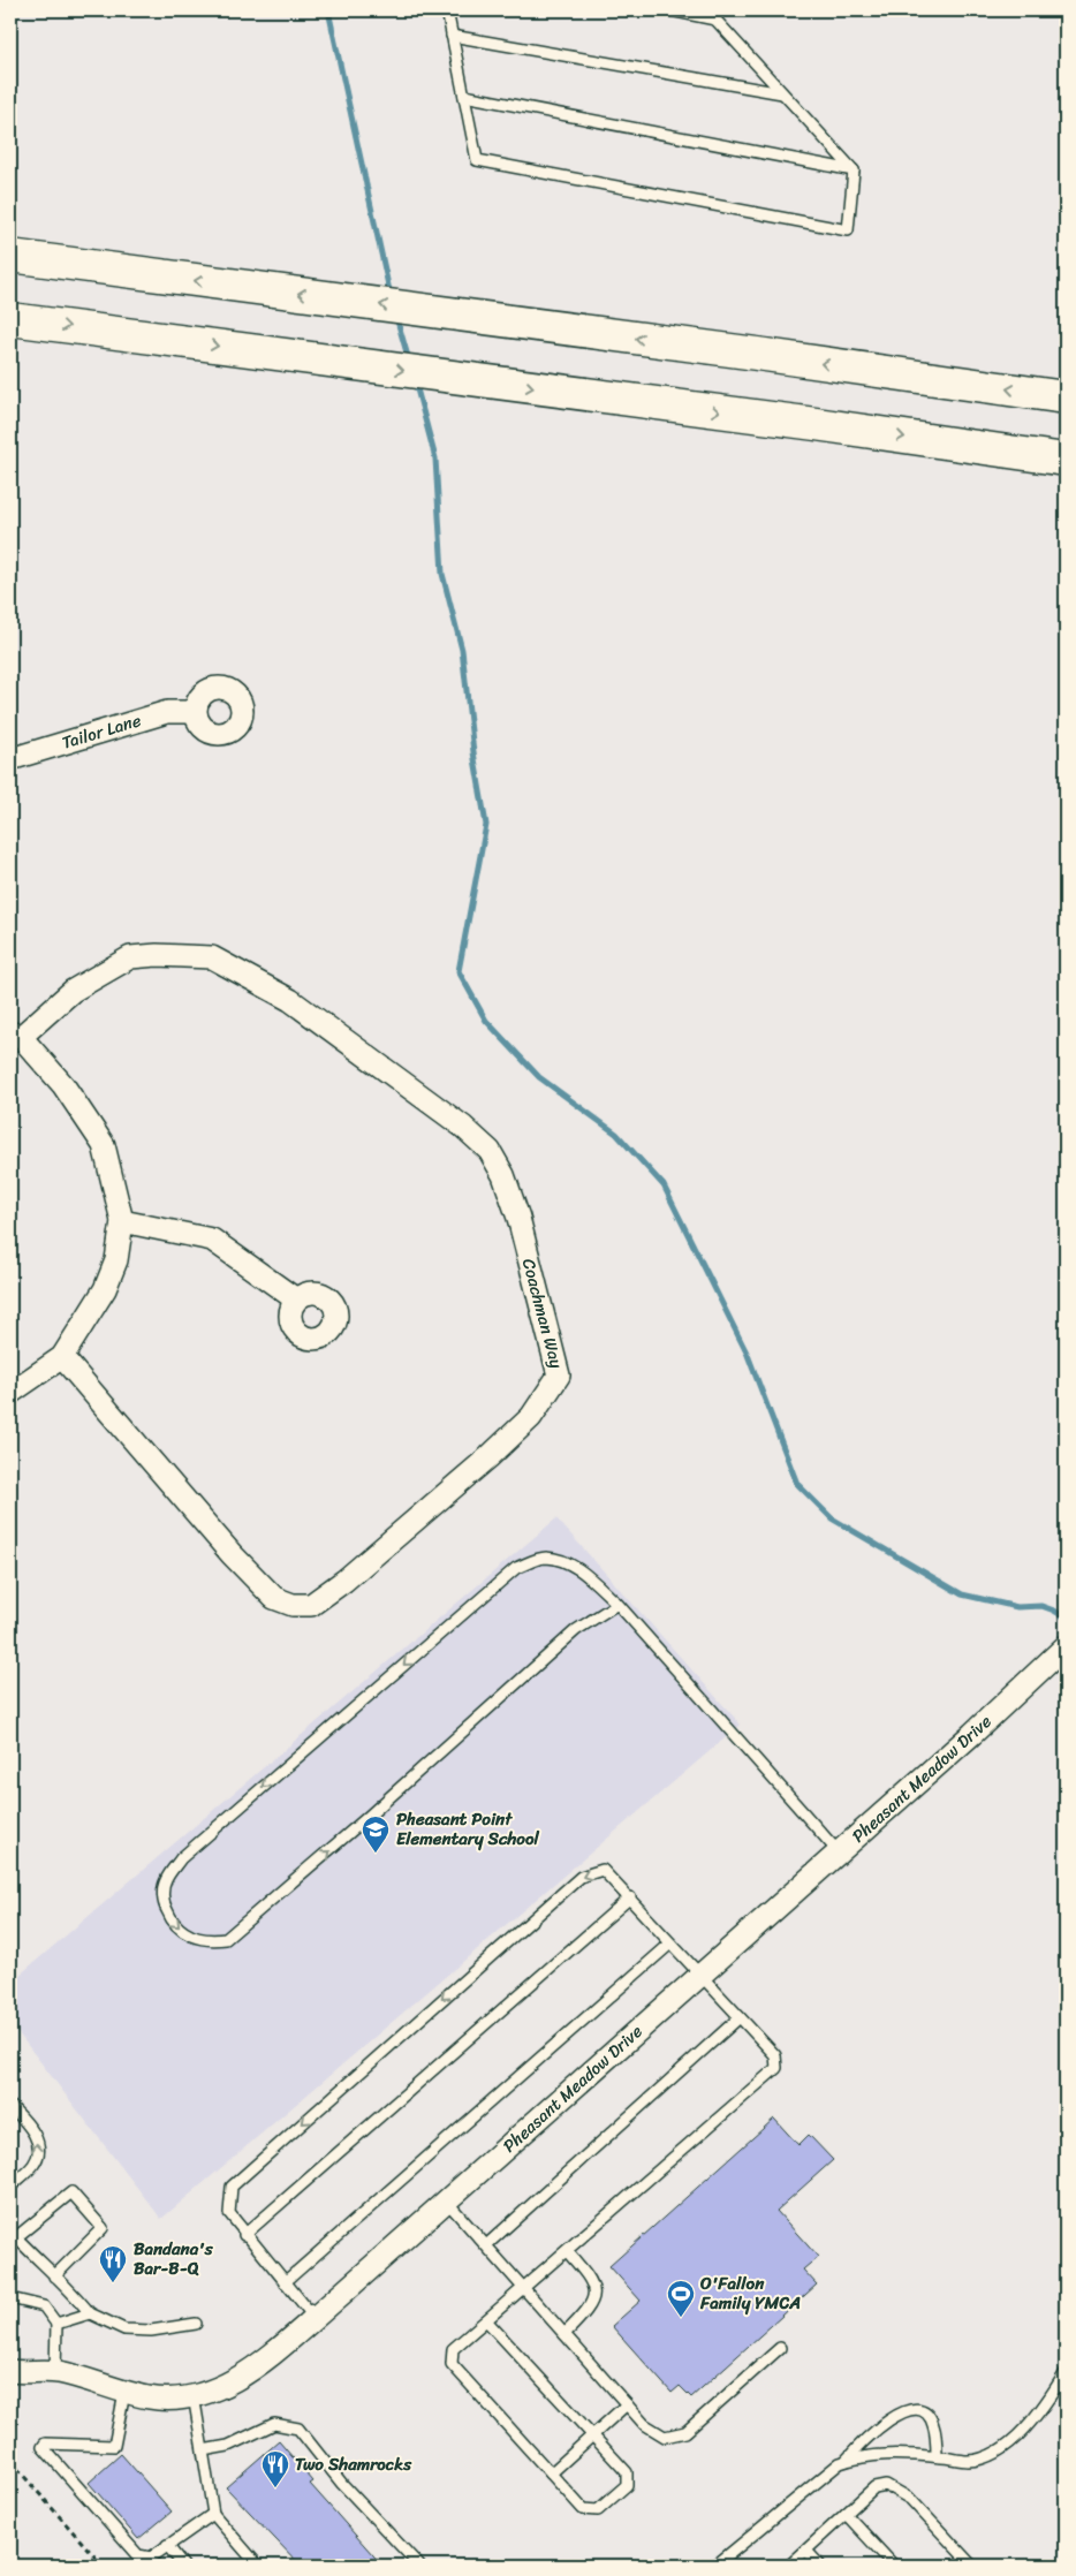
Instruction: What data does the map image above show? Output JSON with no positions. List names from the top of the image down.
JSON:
{
  "streets": {
    "street": ["Tailor Lane", "Coachman Way", "Pheasant Meadow Drive"]
  },
  "places": {
    "school or university": ["Pheasant Point Elementary School"],
    "restaurant": ["Bandana's Bar-B-Q", "Two Shamrocks"],
    "sports": ["O'Fallon Family YMCA"]
  }
}
